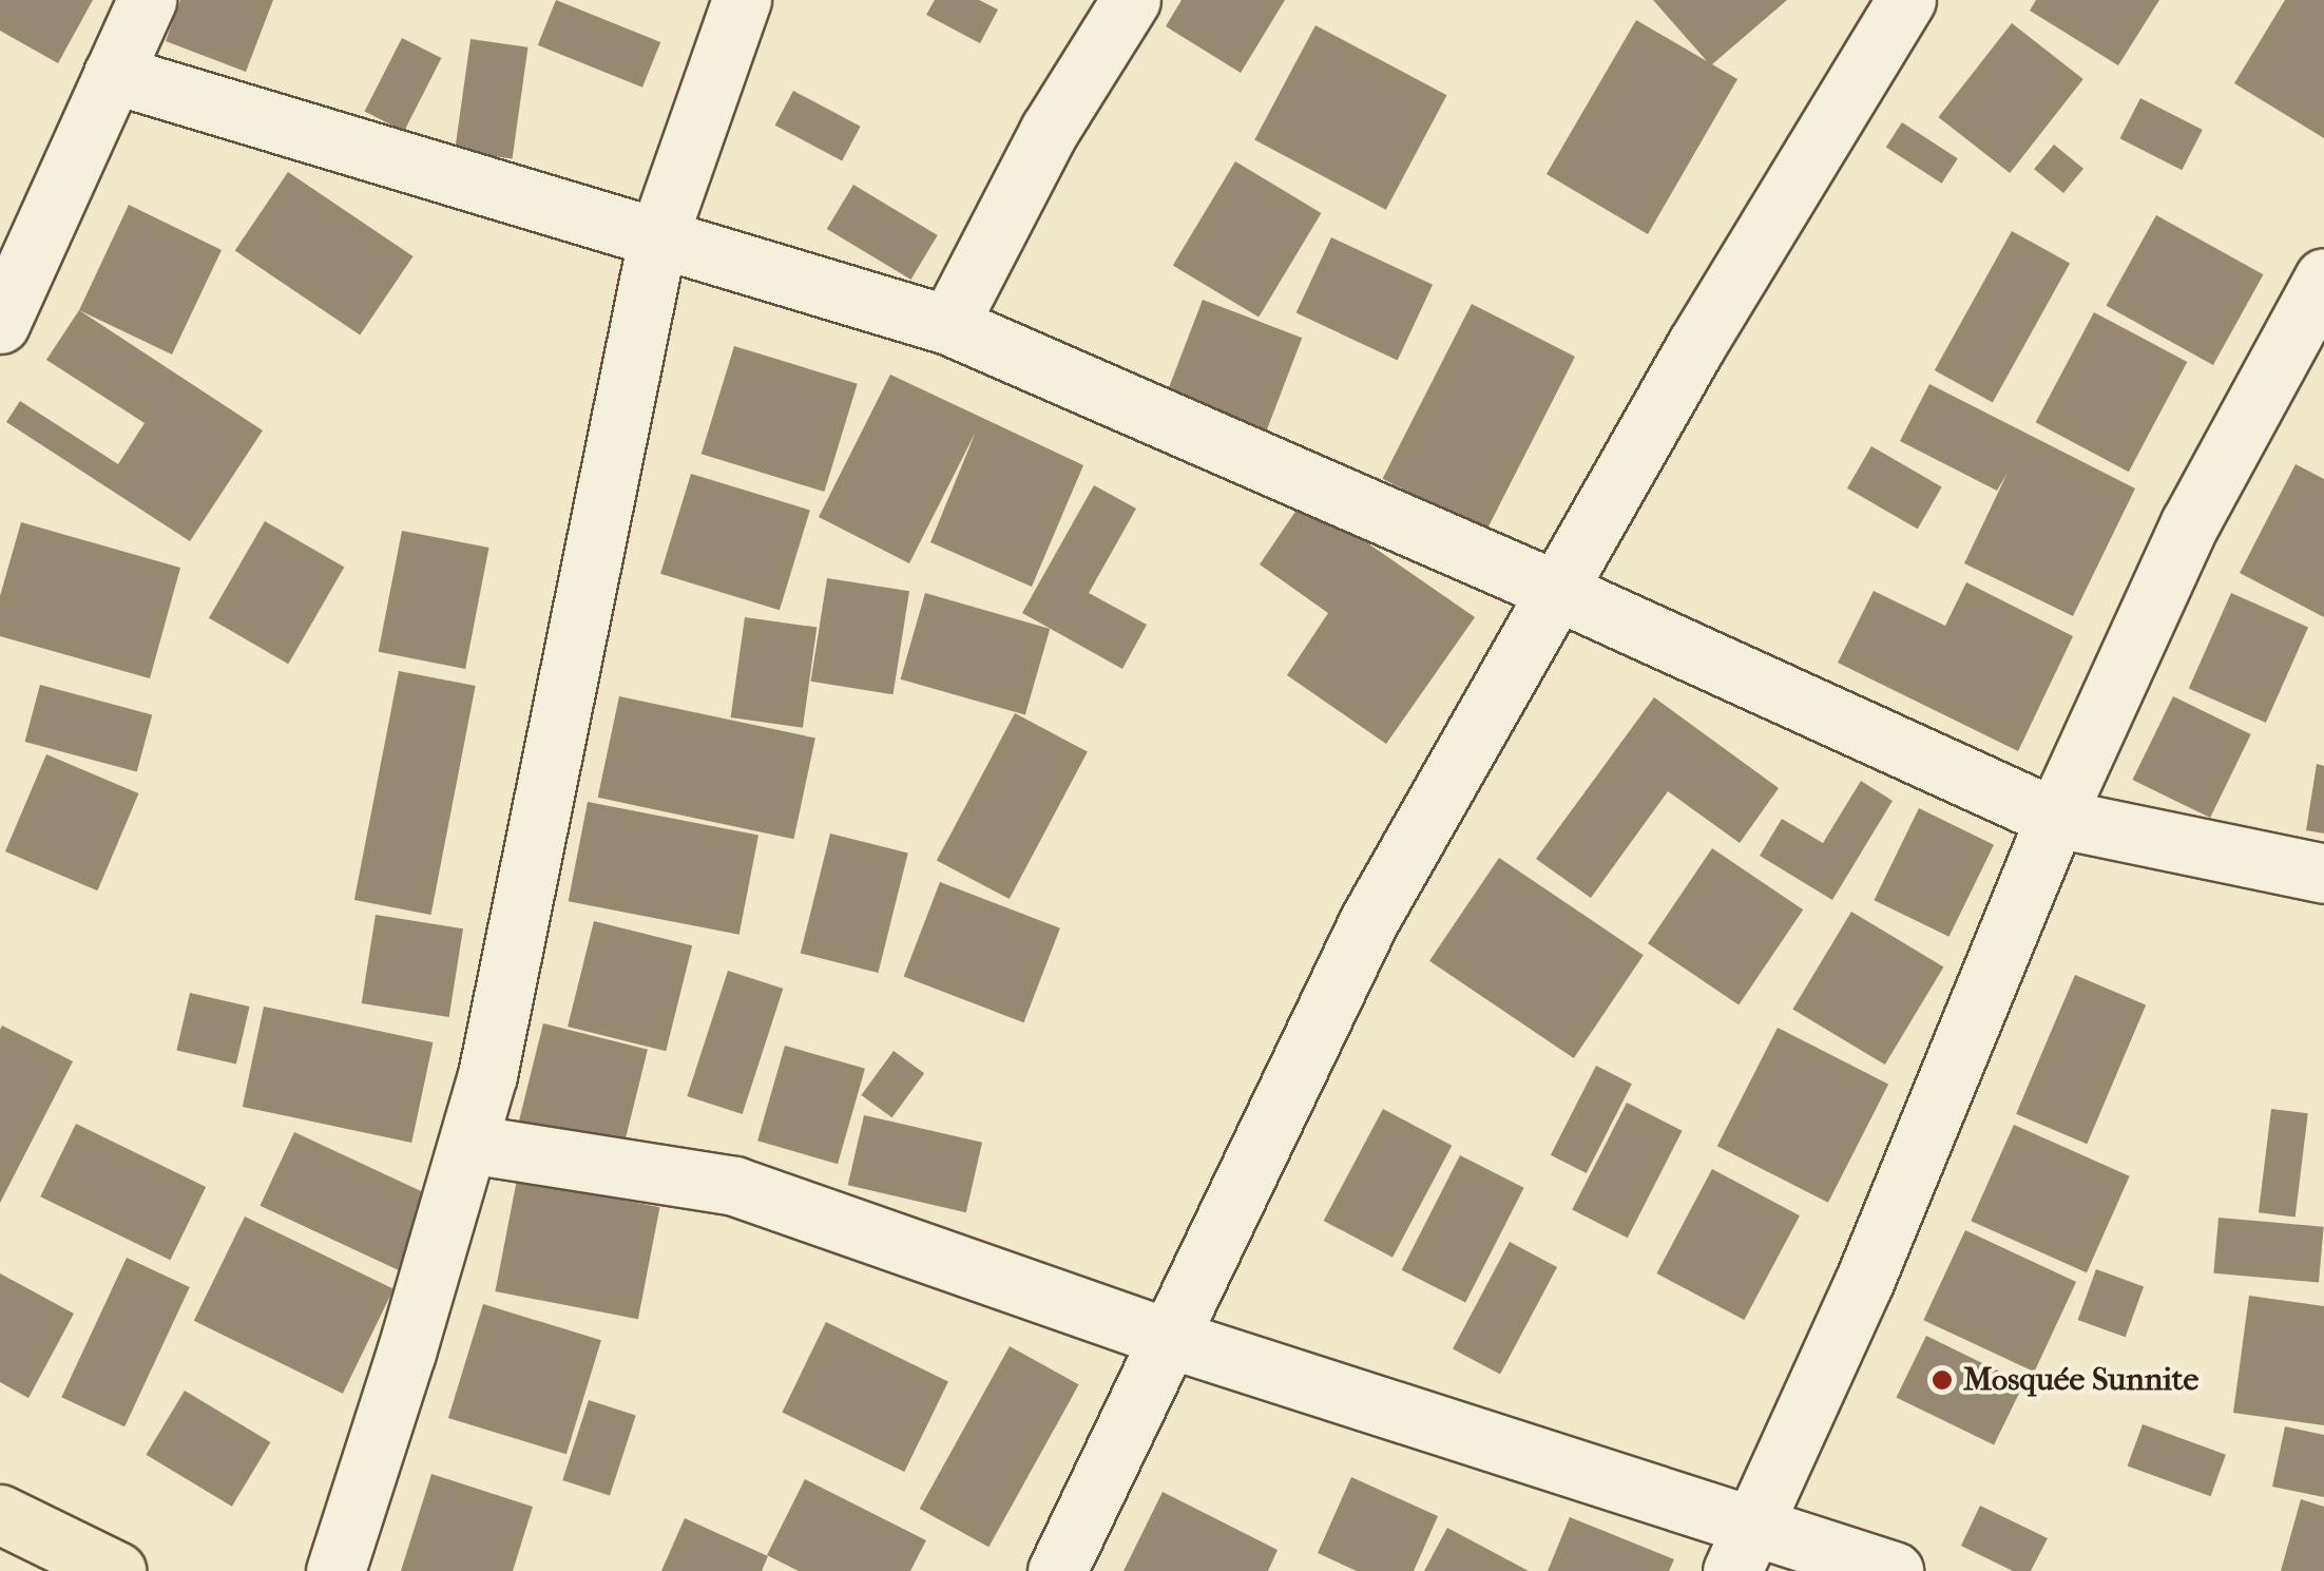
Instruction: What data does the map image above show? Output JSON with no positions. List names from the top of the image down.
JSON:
{
  "places": ["Mosquée Sunnite"]
}
